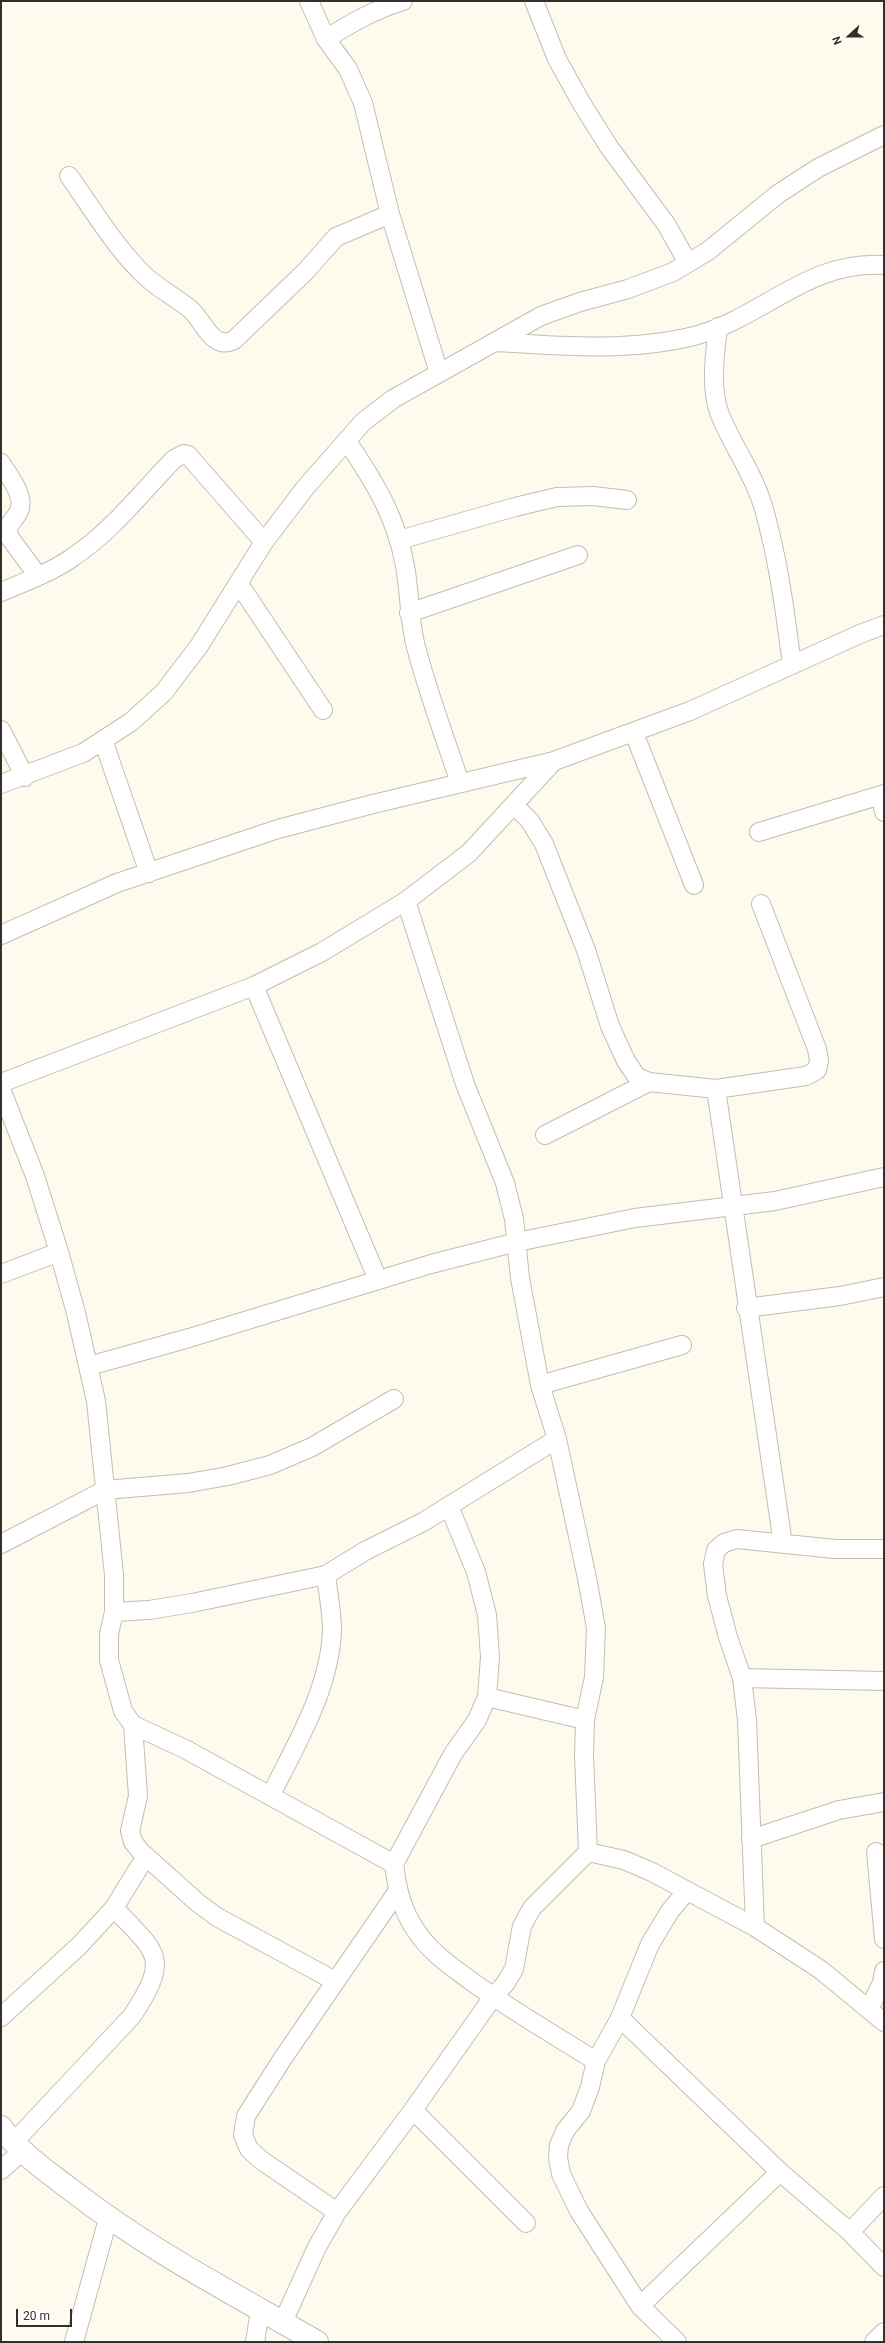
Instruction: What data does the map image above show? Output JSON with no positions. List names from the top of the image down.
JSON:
{
  "scale_bar": "20 m",
  "north": "left"
}
